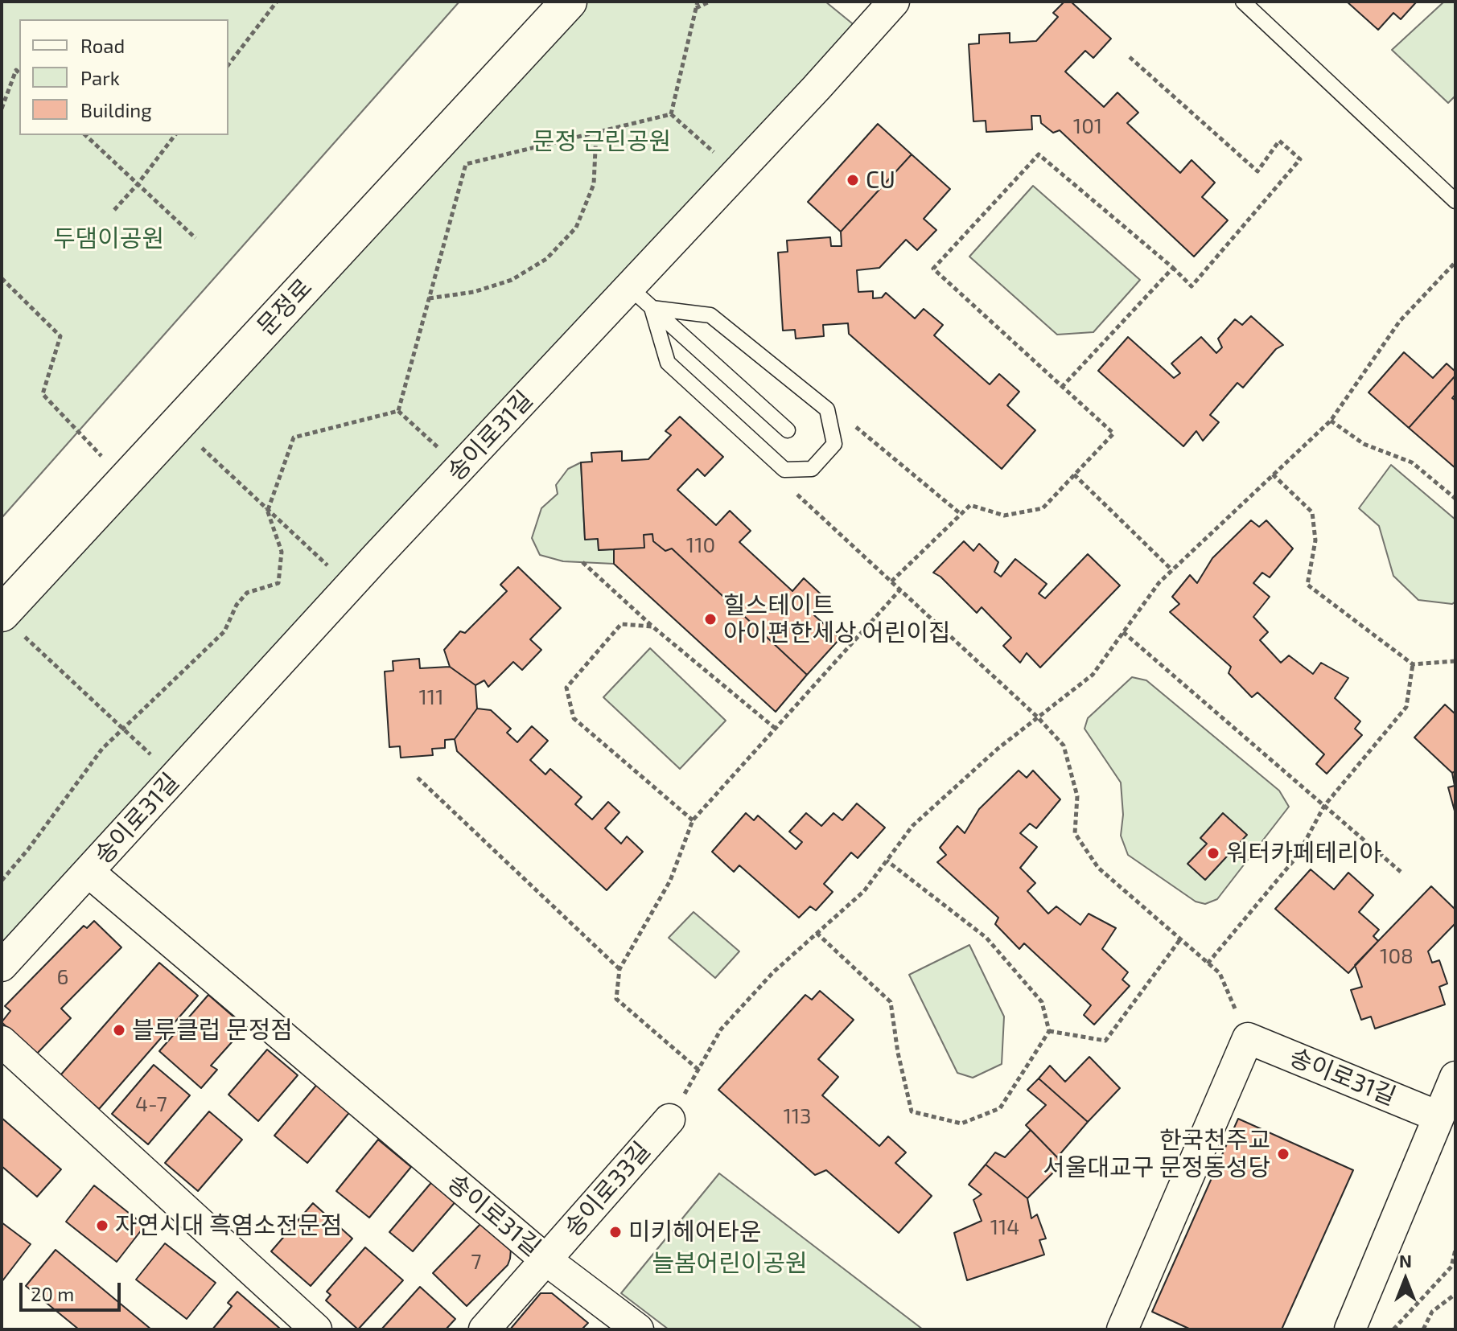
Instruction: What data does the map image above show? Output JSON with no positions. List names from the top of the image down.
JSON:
{
  "streets": {
    "street": ["문정로", "송이로31길", "송이로33길"]
  },
  "crossings": [
    ["송이로31길", "송이로33길"]
  ],
  "parks": ["문정 근린공원", "두댐이공원", "늘봄어린이공원"],
  "places": [
    "CU",
    "힐스테이트 아이편한세상 어린이집",
    "워터카페테리아",
    "블루클럽 문정점",
    "한국천주교 서울대교구 문정동성당",
    "자연시대 흑염소전문점",
    "미키헤어타운"
  ],
  "house_numbers": [
    "101",
    "110",
    "111",
    "108",
    "6",
    "4-7",
    "113",
    "114",
    "7"
  ],
  "legend": ["Road", "Park", "Building"],
  "scale_bar": "20 m",
  "north": "top"
}
